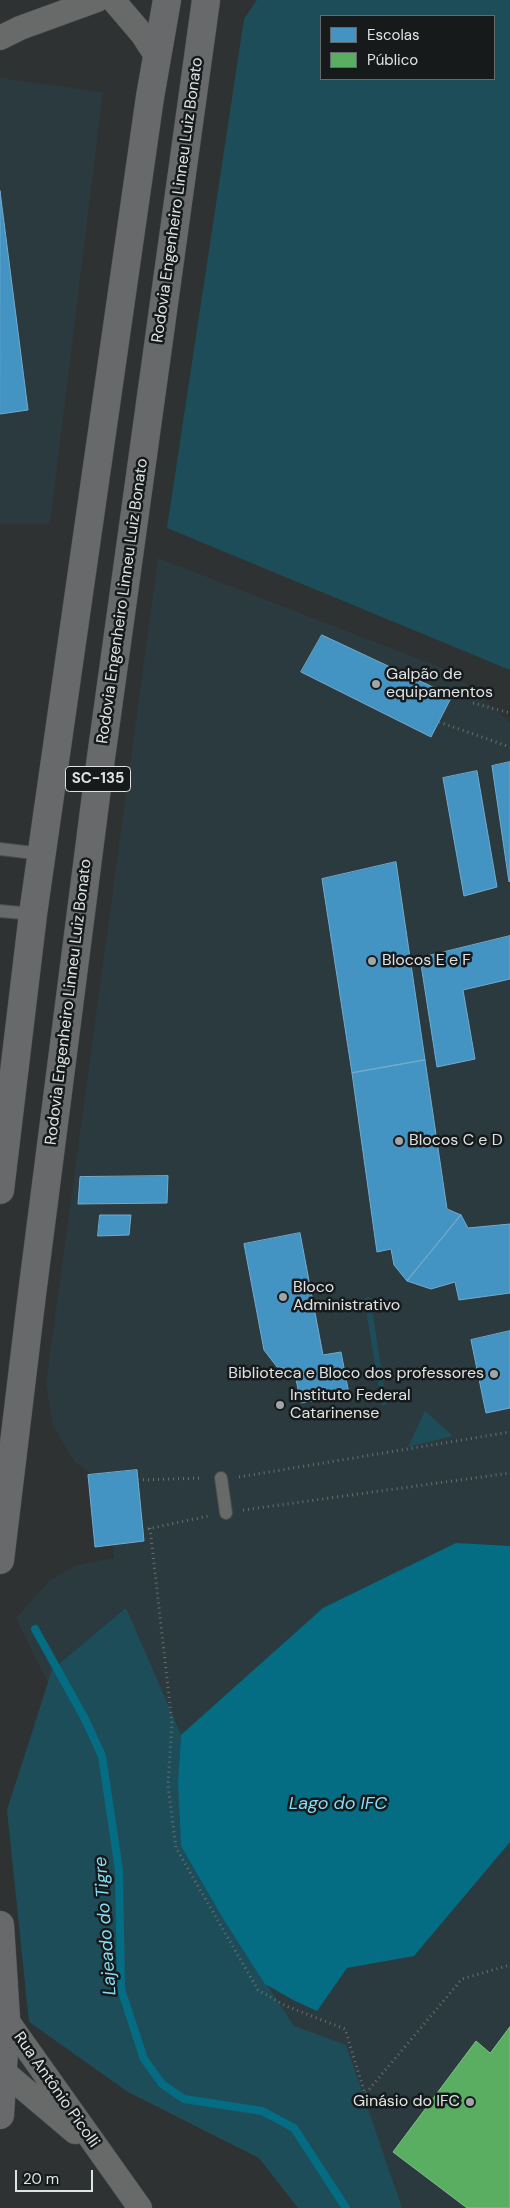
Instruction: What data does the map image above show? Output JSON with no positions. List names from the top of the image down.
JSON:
{
  "streets": {
    "main road": ["Rodovia Engenheiro Linneu Luiz Bonato", "SC-135"],
    "street": ["Rua Antônio Picolli"]
  },
  "water": ["Lago do IFC", "Lajeado do Tigre"],
  "places": [
    "Galpão de equipamentos",
    "Blocos E e F",
    "Blocos C e D",
    "Bloco Administrativo",
    "Biblioteca e Bloco dos professores",
    "Instituto Federal Catarinense",
    "Ginásio do IFC"
  ],
  "legend": ["Escolas", "Público"],
  "scale_bar": "20 m"
}
